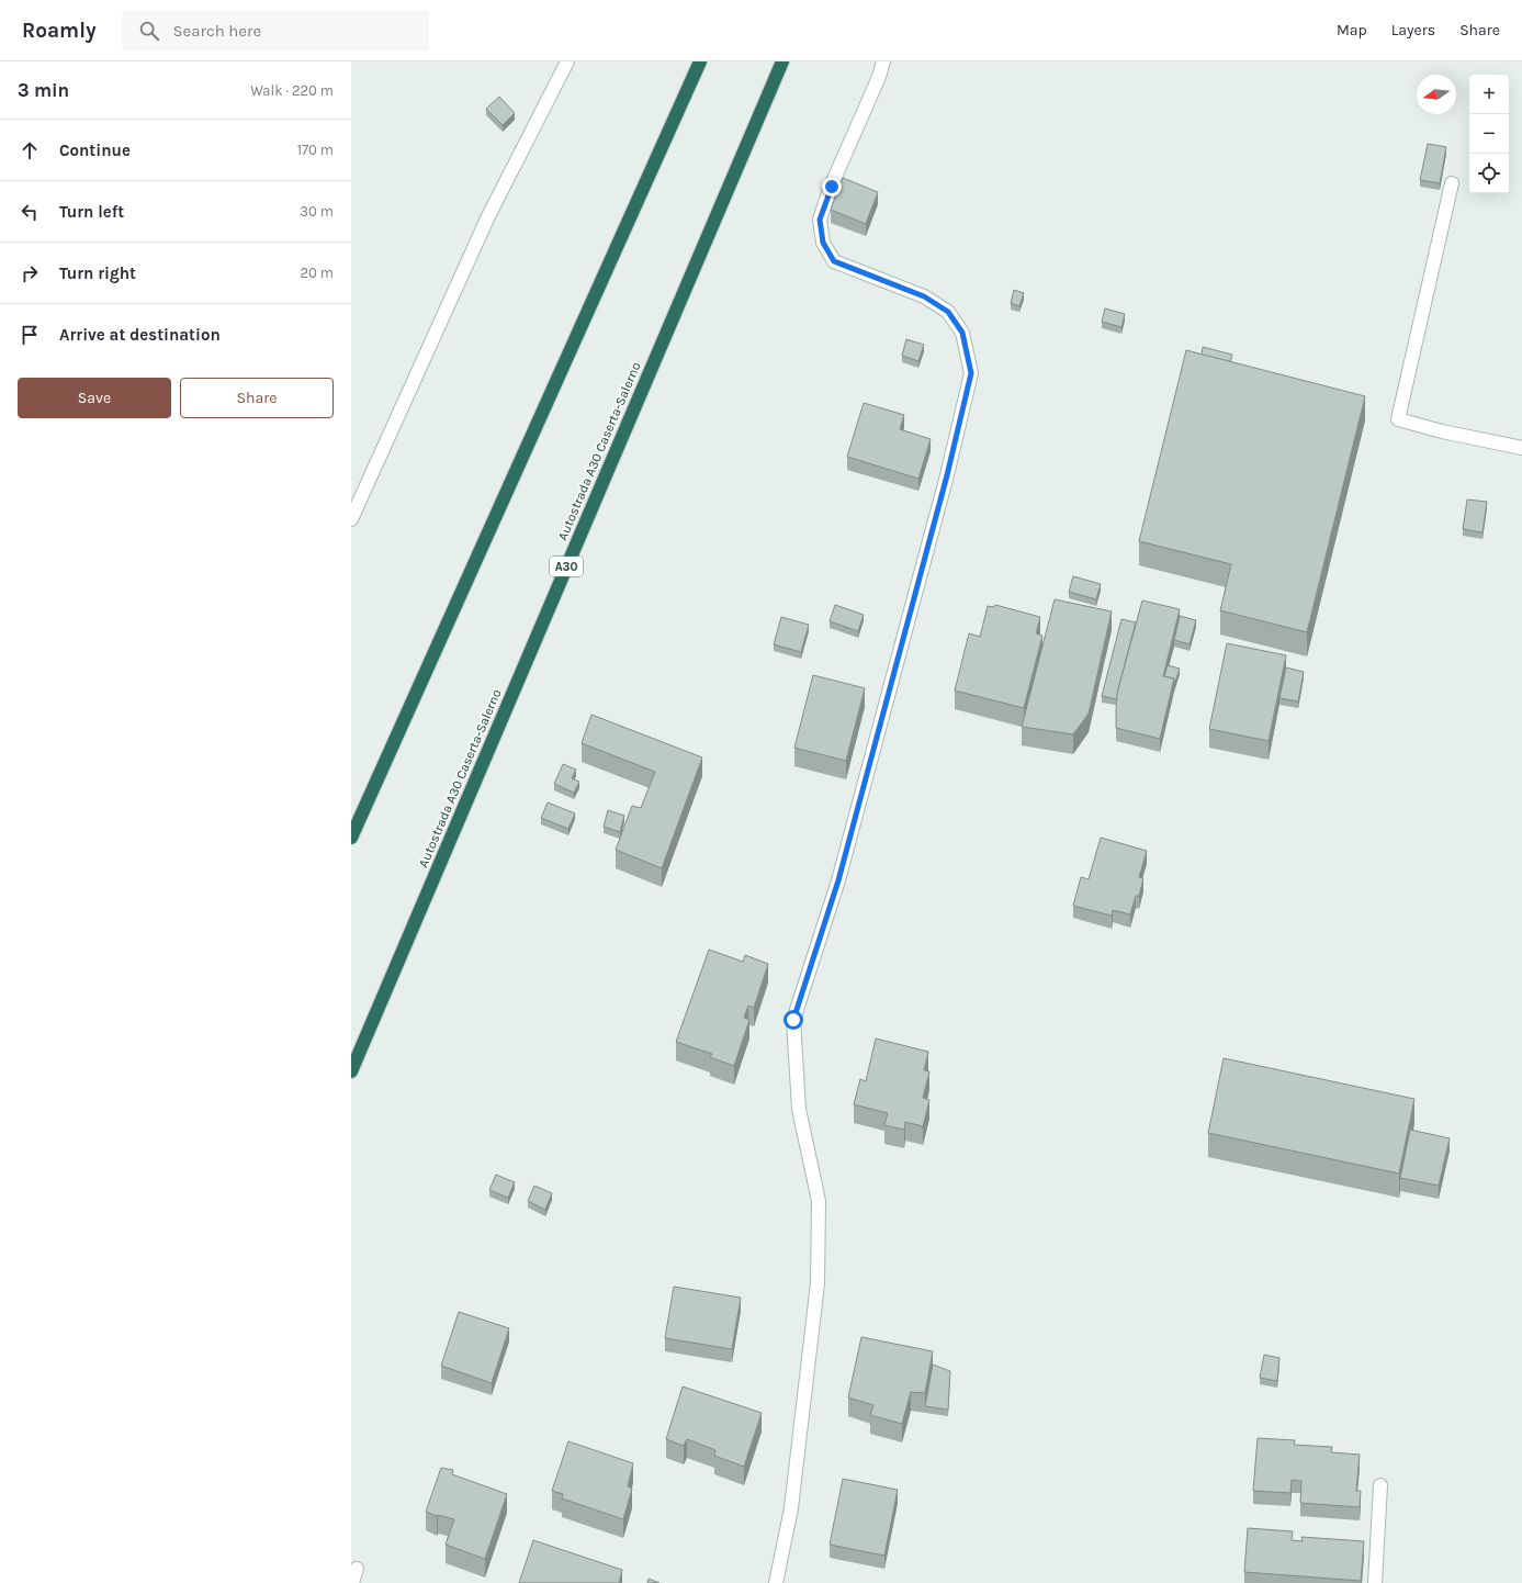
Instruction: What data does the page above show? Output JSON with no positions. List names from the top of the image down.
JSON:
{
  "streets": {
    "highway": ["Autostrada A30 Caserta-Salerno", "A30"]
  },
  "north": "left",
  "page": {
    "header": "Roamly",
    "search": "Search here",
    "nav": ["Map", "Layers", "Share"],
    "heading": ["3 min", "Walk · 220 m"],
    "map_buttons": ["+", "−"],
    "list": [
      ["Continue", "170 m"],
      ["Turn left", "30 m"],
      ["Turn right", "20 m"],
      "Arrive at destination"
    ],
    "buttons": ["Save", "Share"]
  }
}
